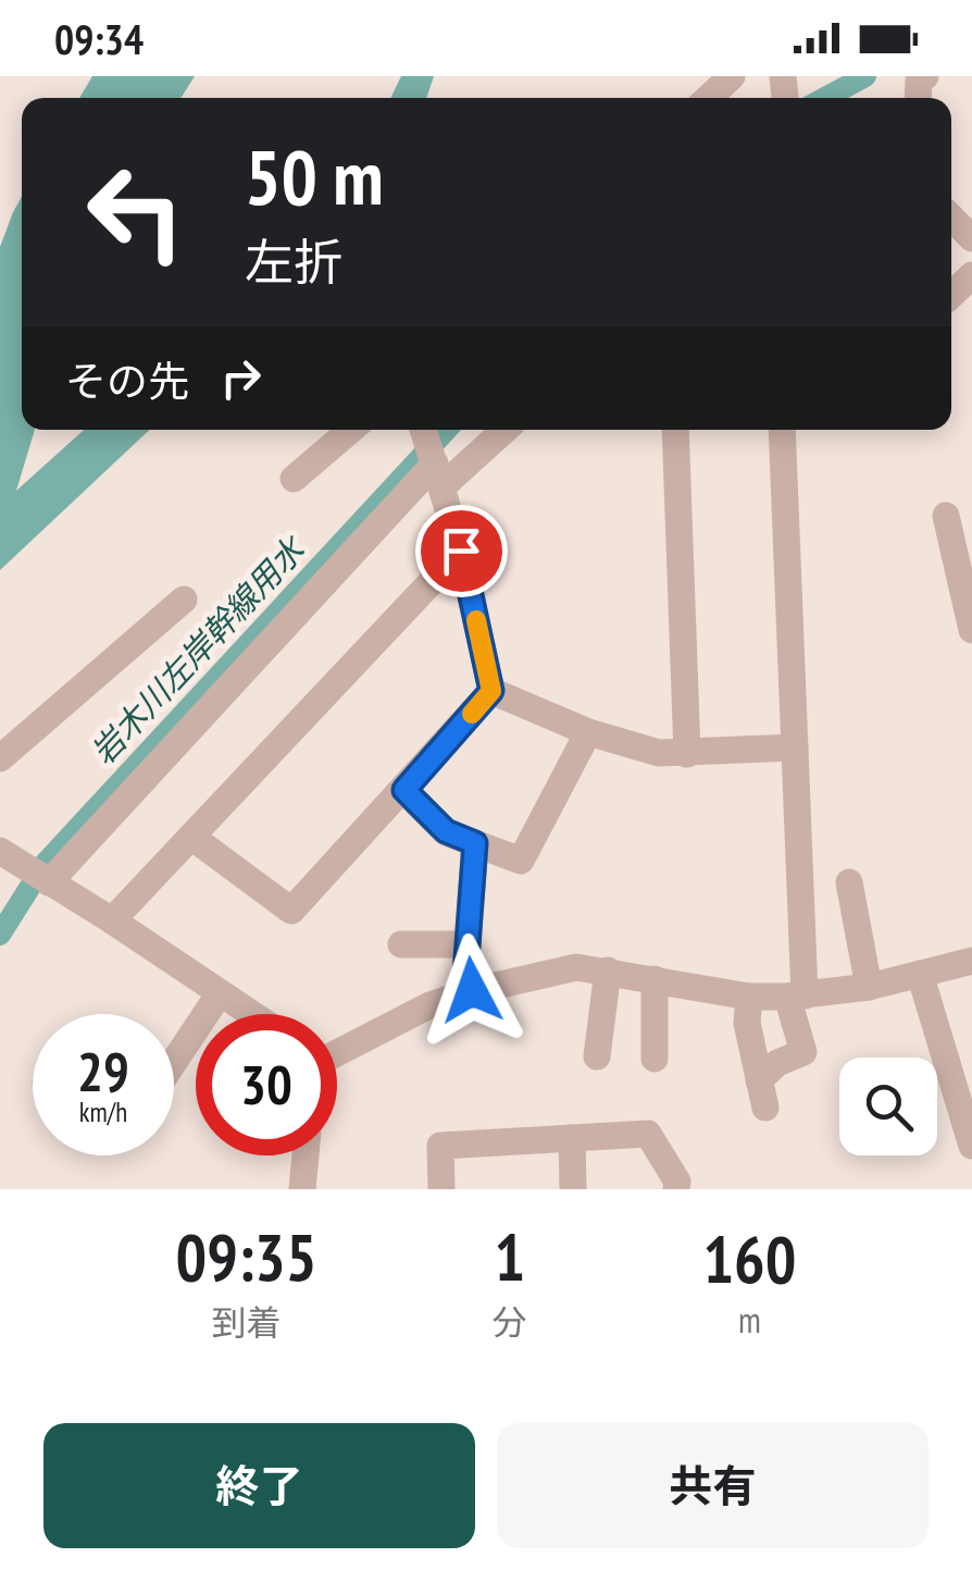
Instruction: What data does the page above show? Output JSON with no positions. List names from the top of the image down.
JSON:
{
  "water": ["岩木川左岸幹線用水"],
  "page": {
    "status": "09:34",
    "turn": ["50 m", "左折"],
    "then": "その先",
    "speed": "29 km/h",
    "limit": "30",
    "eta": [
      "09:35",
      "到着",
      "1",
      "分",
      "160",
      "m"
    ],
    "buttons": ["終了", "共有"]
  }
}
